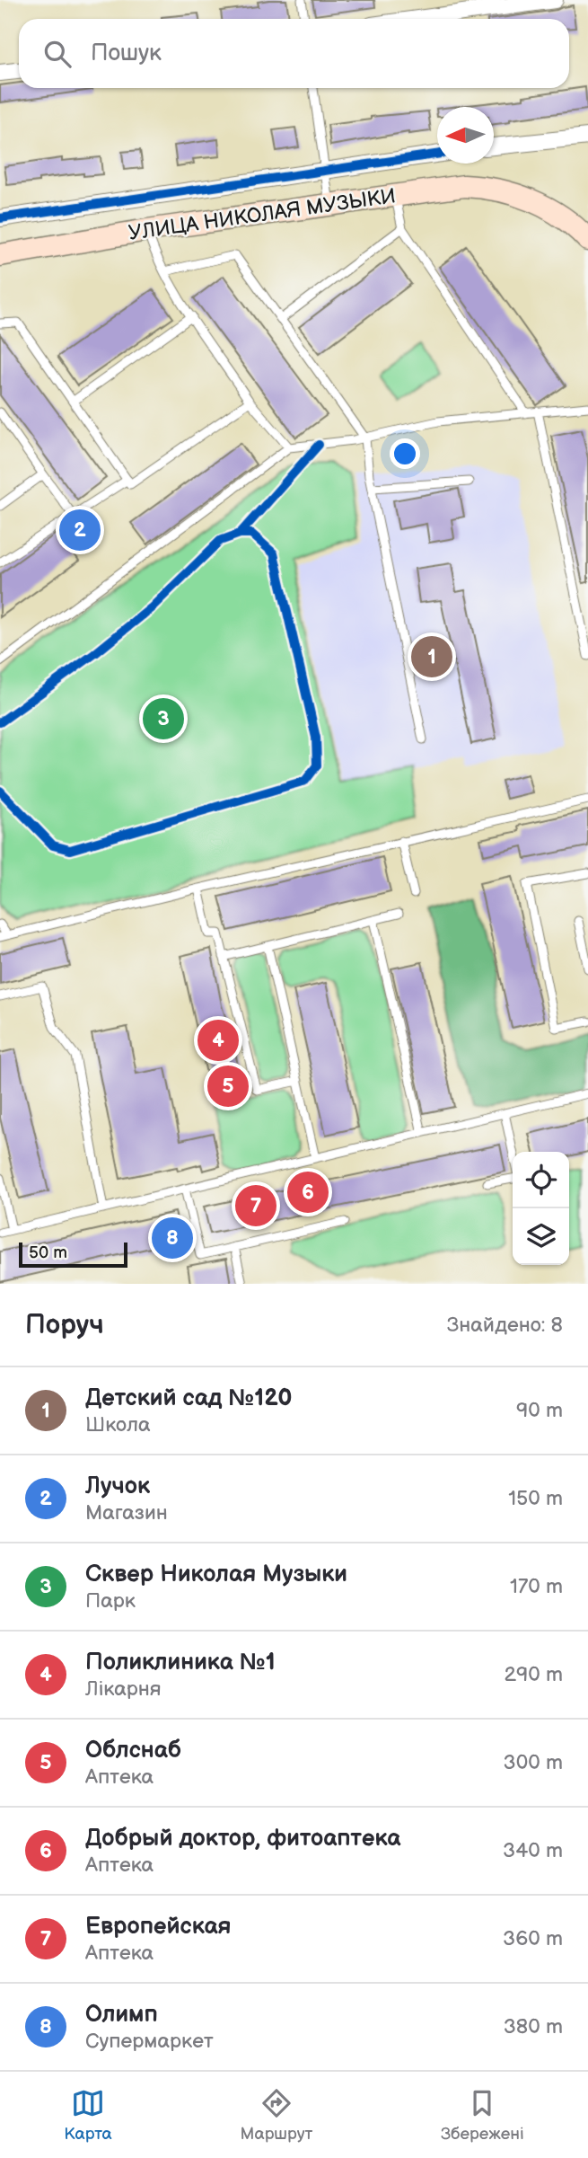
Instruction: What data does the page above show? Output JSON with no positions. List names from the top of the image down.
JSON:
{
  "streets": {
    "main road": ["УЛИЦА НИКОЛАЯ МУЗЫКИ"]
  },
  "scale_bar": "50 m",
  "north": "left",
  "page": {
    "search": "Пошук",
    "pins": [
      "2",
      "1",
      "3",
      "4",
      "5",
      "6",
      "7",
      "8"
    ],
    "scale": "50 m",
    "heading": ["Поруч", "Знайдено: 8"],
    "list": [
      {
        "mark": "1",
        "name": "Детский сад №120",
        "note": "Школа",
        "value": "90 m"
      },
      {
        "mark": "2",
        "name": "Лучок",
        "note": "Магазин",
        "value": "150 m"
      },
      {
        "mark": "3",
        "name": "Сквер Николая Музыки",
        "note": "Парк",
        "value": "170 m"
      },
      {
        "mark": "4",
        "name": "Поликлиника №1",
        "note": "Лікарня",
        "value": "290 m"
      },
      {
        "mark": "5",
        "name": "Облснаб",
        "note": "Аптека",
        "value": "300 m"
      },
      {
        "mark": "6",
        "name": "Добрый доктор, фитоаптека",
        "note": "Аптека",
        "value": "340 m"
      },
      {
        "mark": "7",
        "name": "Европейская",
        "note": "Аптека",
        "value": "360 m"
      },
      {
        "mark": "8",
        "name": "Олимп",
        "note": "Супермаркет",
        "value": "380 m"
      }
    ],
    "nav": ["Карта", "Маршрут", "Збережені"]
  }
}
